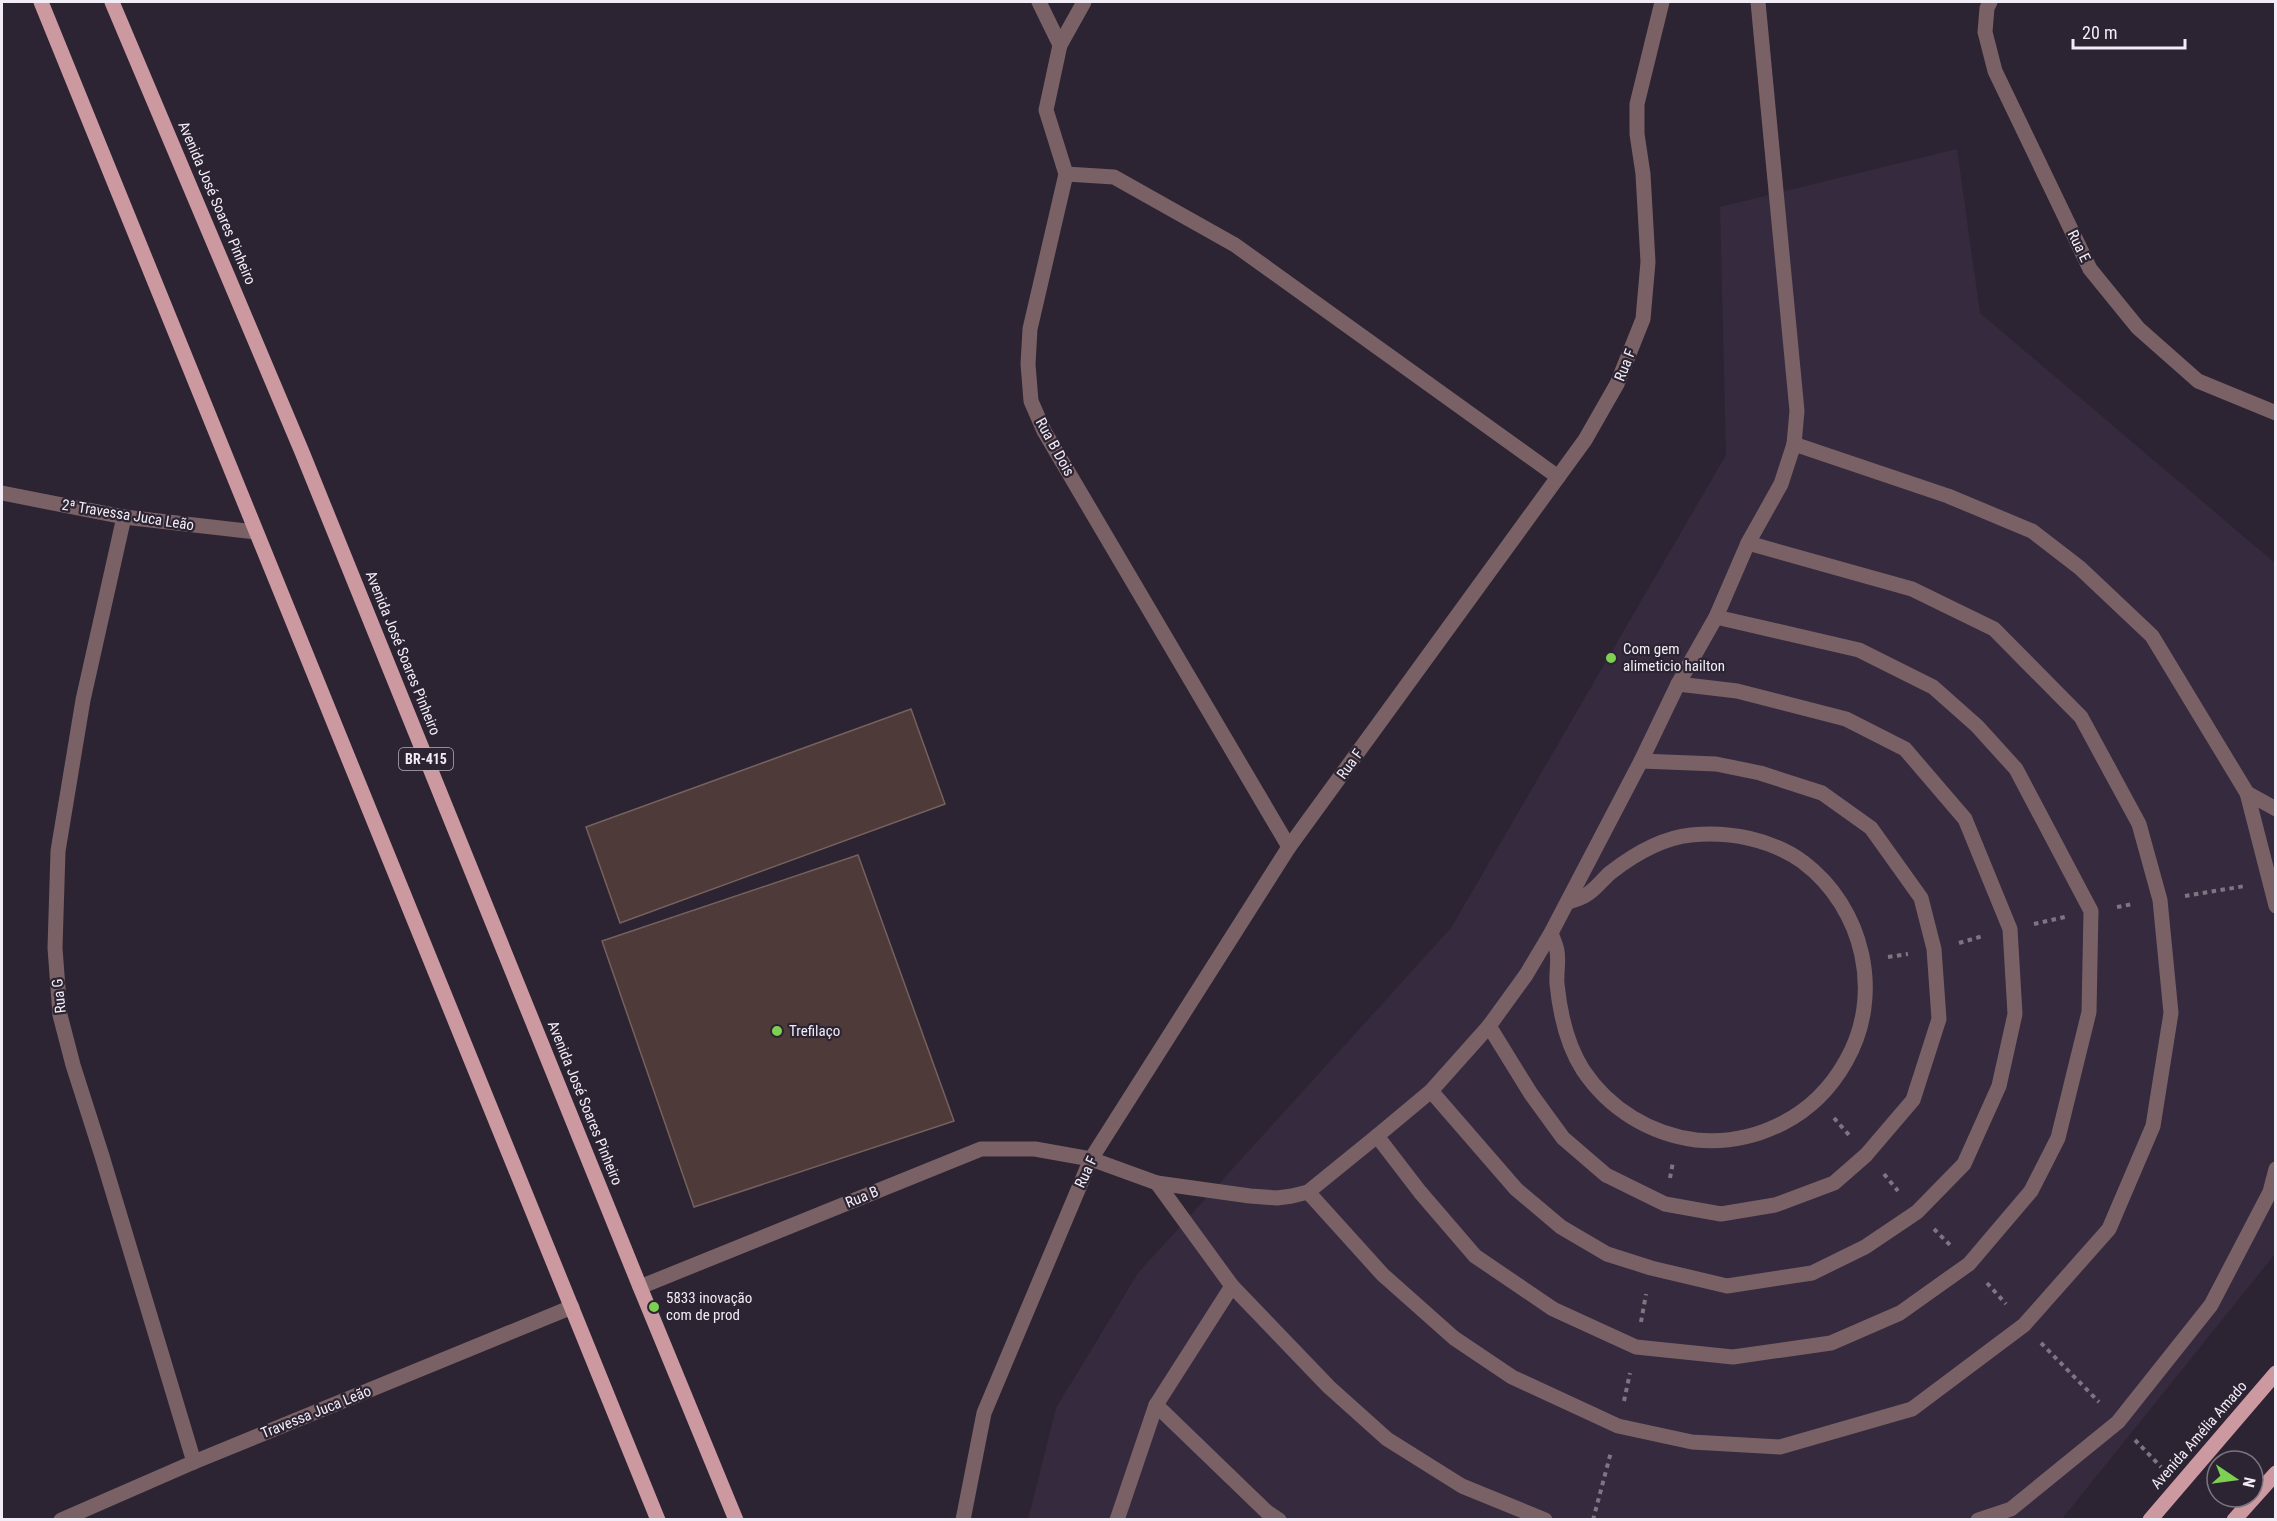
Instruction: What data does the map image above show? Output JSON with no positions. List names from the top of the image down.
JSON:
{
  "streets": {
    "main road": ["Avenida José Soares Pinheiro", "BR-415", "Avenida Amélia Amado"],
    "street": [
      "Rua E",
      "Rua F",
      "Rua B Dois",
      "2ª Travessa Juca Leão",
      "Rua G",
      "Rua B",
      "Travessa Juca Leão"
    ]
  },
  "crossings": [
    ["Avenida José Soares Pinheiro", "Rua B"],
    ["Rua F", "Rua B Dois"],
    ["Rua F", "Rua B"],
    ["2ª Travessa Juca Leão", "Rua G"],
    ["Rua G", "Travessa Juca Leão"]
  ],
  "places": ["Com gem alimeticio hailton", "Trefilaço", "5833 inovação com de prod"],
  "scale_bar": "20 m",
  "north": "right"
}
